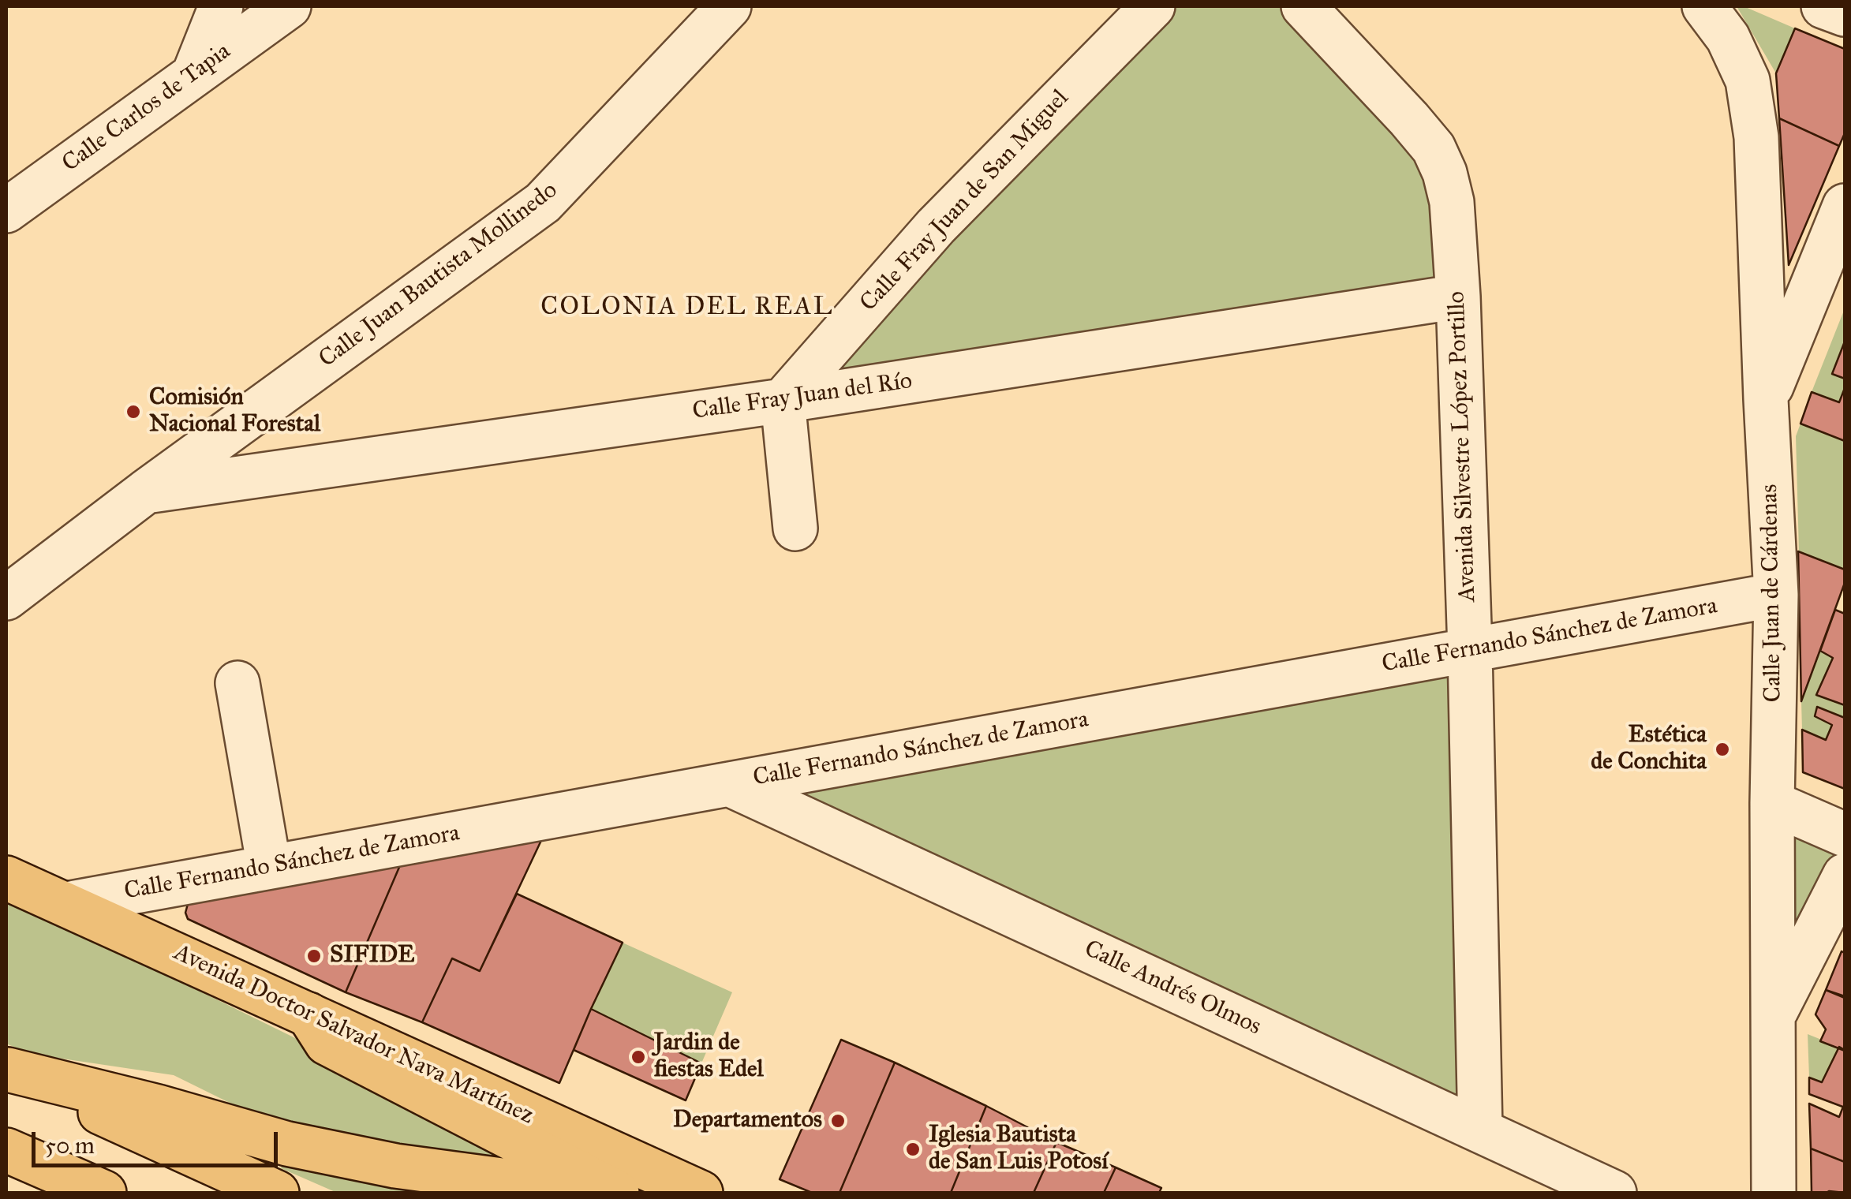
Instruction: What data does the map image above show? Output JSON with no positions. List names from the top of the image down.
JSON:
{
  "streets": {
    "main road": ["Avenida Doctor Salvador Nava Martínez"],
    "street": [
      "Calle Carlos de Tapia",
      "Calle Fray Juan de San Miguel",
      "Calle Juan Bautista Mollinedo",
      "Calle Fray Juan del Río",
      "Avenida Silvestre López Portillo",
      "Calle Juan de Cárdenas",
      "Calle Fernando Sánchez de Zamora",
      "Calle Andrés Olmos"
    ]
  },
  "crossings": [
    ["Calle Fray Juan de San Miguel", "Calle Fray Juan del Río"],
    ["Calle Juan Bautista Mollinedo", "Calle Fray Juan del Río"],
    ["Calle Fray Juan del Río", "Avenida Silvestre López Portillo"],
    ["Avenida Silvestre López Portillo", "Calle Fernando Sánchez de Zamora"],
    ["Avenida Silvestre López Portillo", "Calle Andrés Olmos"],
    ["Calle Juan de Cárdenas", "Calle Fernando Sánchez de Zamora"],
    ["Calle Fernando Sánchez de Zamora", "Calle Andrés Olmos"],
    ["Calle Fernando Sánchez de Zamora", "Avenida Doctor Salvador Nava Martínez"]
  ],
  "districts": ["COLONIA DEL REAL"],
  "places": [
    "Comisión Nacional Forestal",
    "Estética de Conchita",
    "SIFIDE",
    "Jardin de fiestas Edel",
    "Departamentos",
    "Iglesia Bautista de San Luis Potosí"
  ],
  "scale_bar": "50 m"
}
